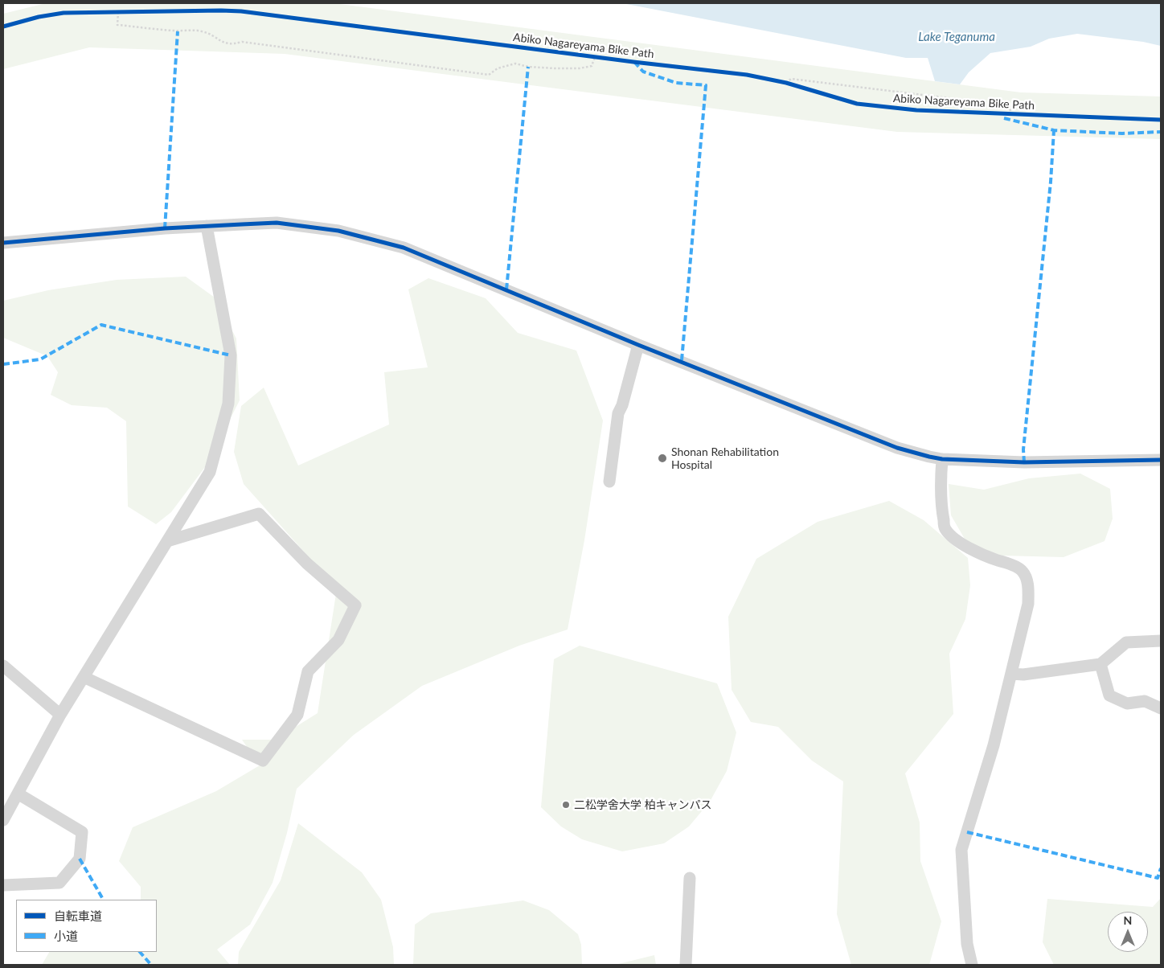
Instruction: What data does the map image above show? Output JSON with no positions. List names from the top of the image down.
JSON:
{
  "streets": {
    "cycle path": ["Abiko Nagareyama Bike Path"]
  },
  "water": ["Lake Teganuma"],
  "places": ["Shonan Rehabilitation Hospital", "二松学舍大学 柏キャンパス"],
  "legend": ["自転車道", "小道"],
  "north": "top"
}
